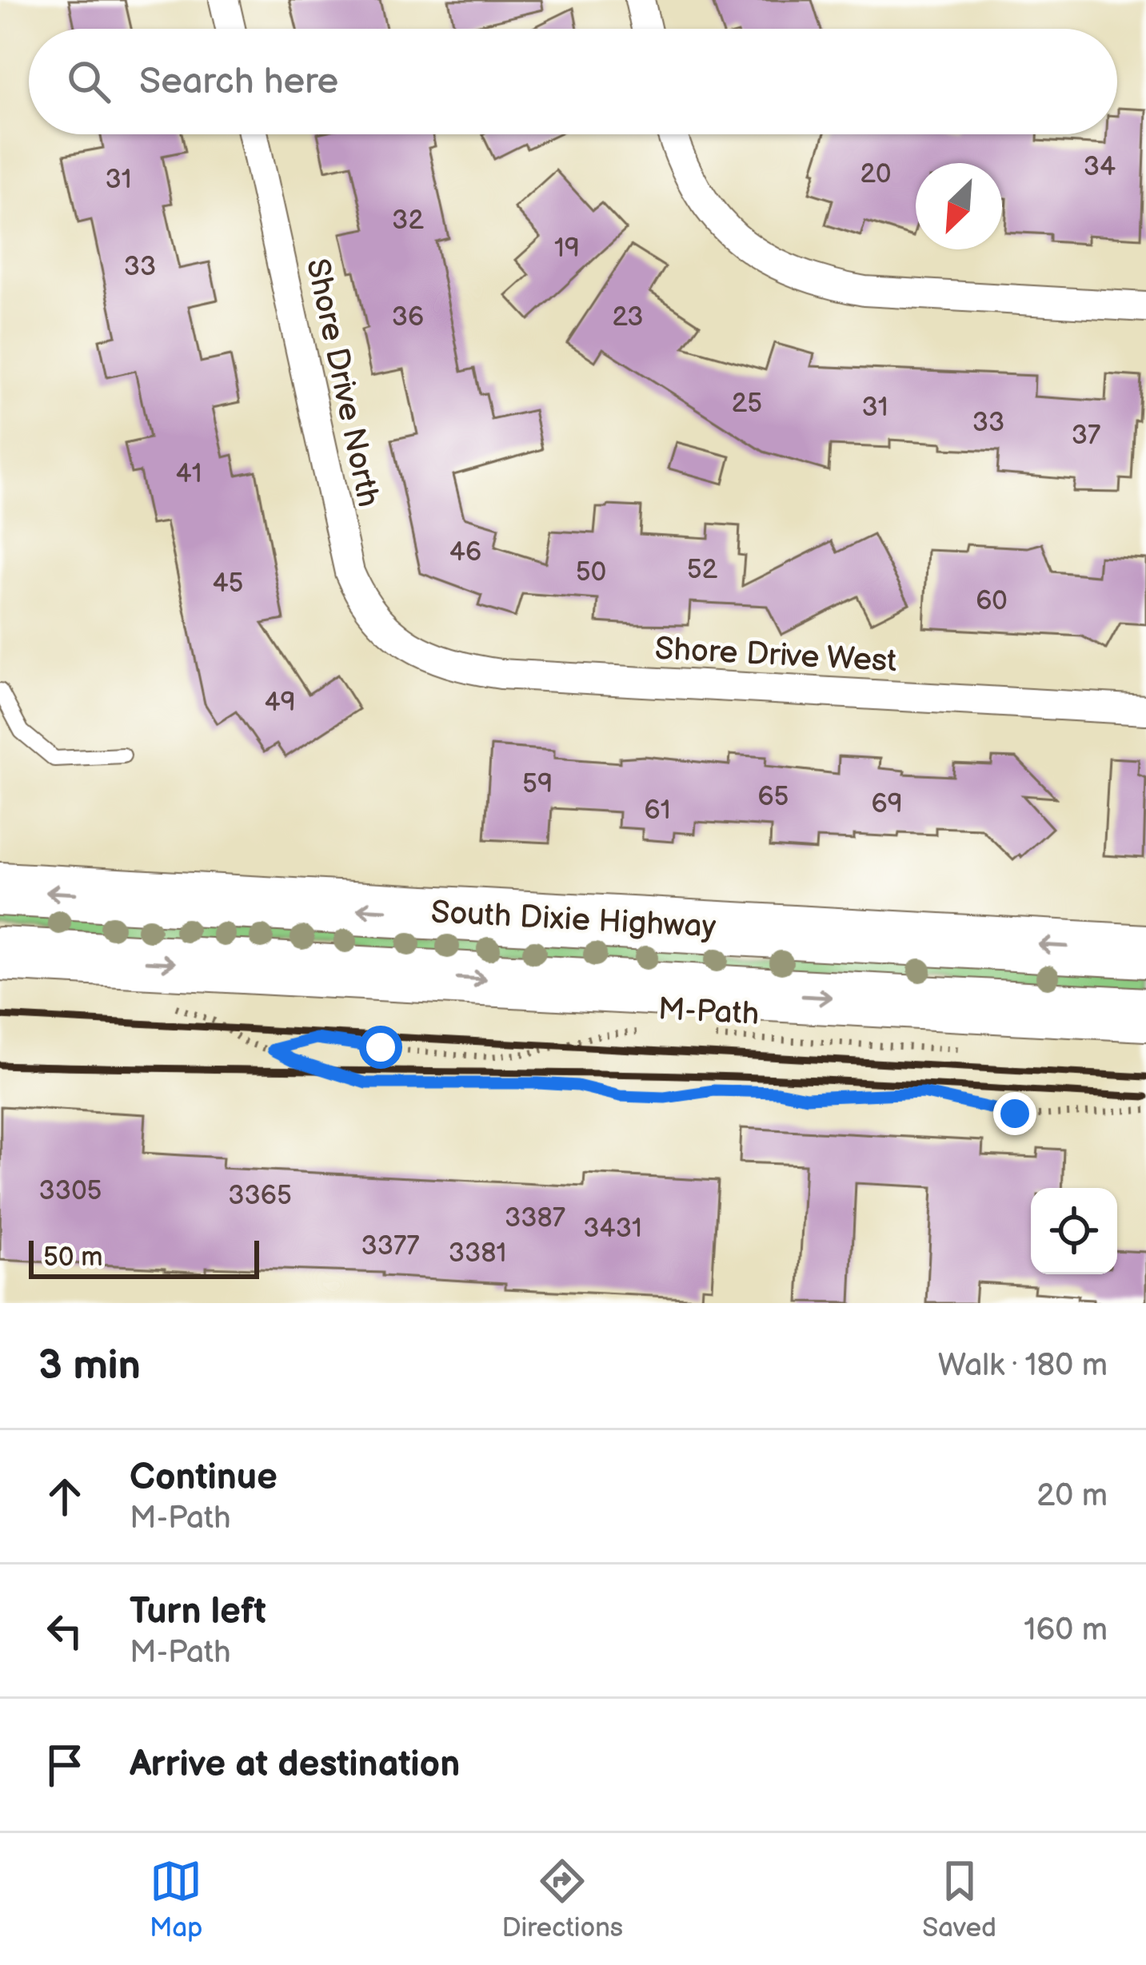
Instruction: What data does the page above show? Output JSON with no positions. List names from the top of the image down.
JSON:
{
  "streets": {
    "highway": ["South Dixie Highway"],
    "street": ["Shore Drive North", "Shore Drive West"],
    "path": ["M-Path"]
  },
  "crossings": [
    ["Shore Drive North", "Shore Drive West"]
  ],
  "house_numbers": [
    "34",
    "20",
    "31",
    "32",
    "19",
    "33",
    "36",
    "23",
    "25",
    "31",
    "33",
    "37",
    "41",
    "46",
    "52",
    "50",
    "45",
    "60",
    "49",
    "59",
    "65",
    "69",
    "61",
    "3305",
    "3365",
    "3387",
    "3431",
    "3377",
    "3381"
  ],
  "scale_bar": "50 m",
  "north": "bottom left",
  "page": {
    "search": "Search here",
    "scale": "50 m",
    "heading": ["3 min", "Walk · 180 m"],
    "list": [
      ["Continue", "M-Path", "20 m"],
      ["Turn left", "M-Path", "160 m"],
      "Arrive at destination"
    ],
    "nav": ["Map", "Directions", "Saved"]
  }
}
